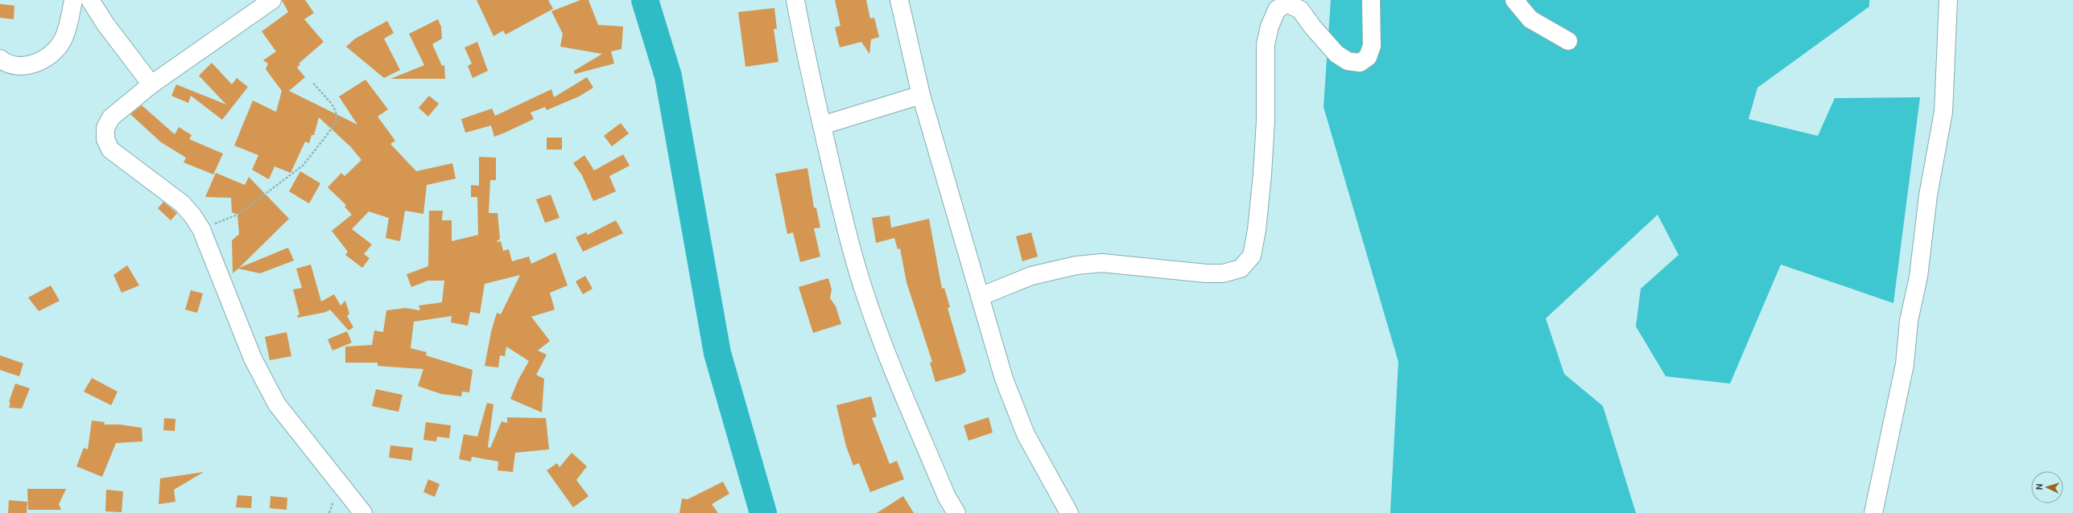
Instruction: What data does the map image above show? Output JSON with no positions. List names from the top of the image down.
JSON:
{
  "north": "left"
}
